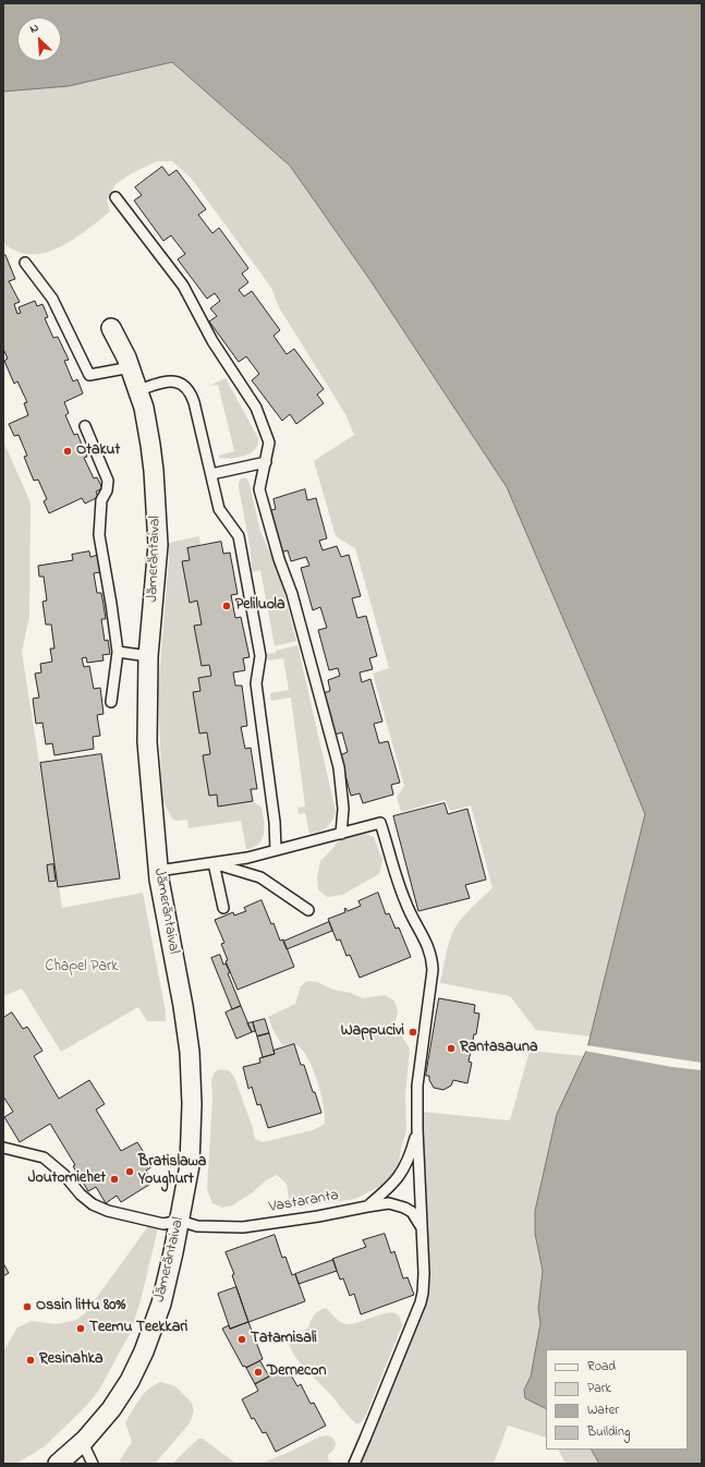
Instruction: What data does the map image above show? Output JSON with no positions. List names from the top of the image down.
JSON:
{
  "streets": {
    "street": ["Jämeräntaival"],
    "lane": ["Vastaranta"]
  },
  "crossings": [
    ["Jämeräntaival", "Vastaranta"]
  ],
  "parks": ["Chapel Park"],
  "places": [
    "Otakut",
    "Peliluola",
    "Wappucivi",
    "Rantasauna",
    "Bratislawa Youghurt",
    "Joutomiehet",
    "Ossin littu 80%",
    "Teemu Teekkari",
    "Tatamisali",
    "Resinahka",
    "Dernecon"
  ],
  "legend": [
    "Road",
    "Park",
    "Water",
    "Building"
  ],
  "north": "top left"
}
